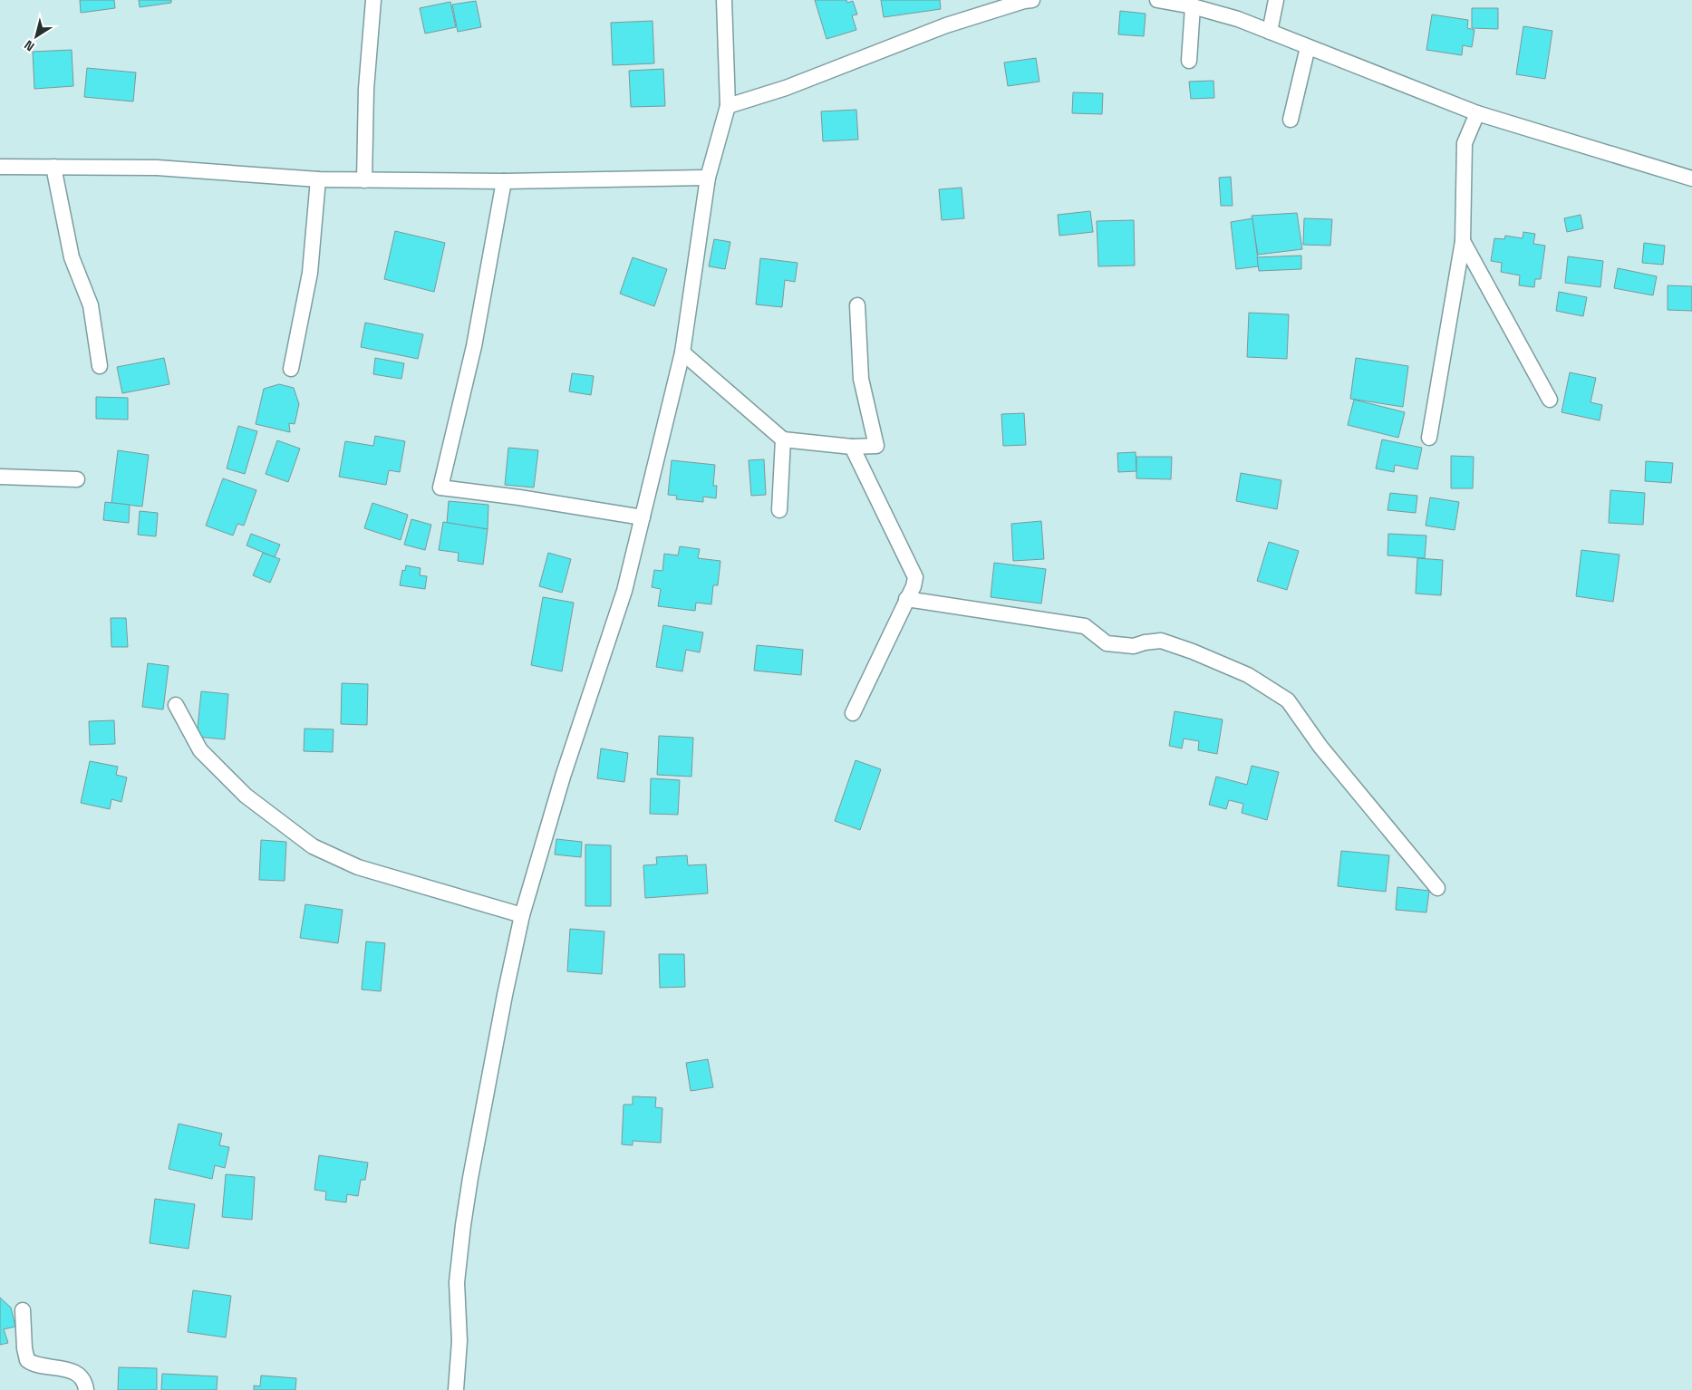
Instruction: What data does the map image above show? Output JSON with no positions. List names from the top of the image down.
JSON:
{
  "north": "bottom left"
}
